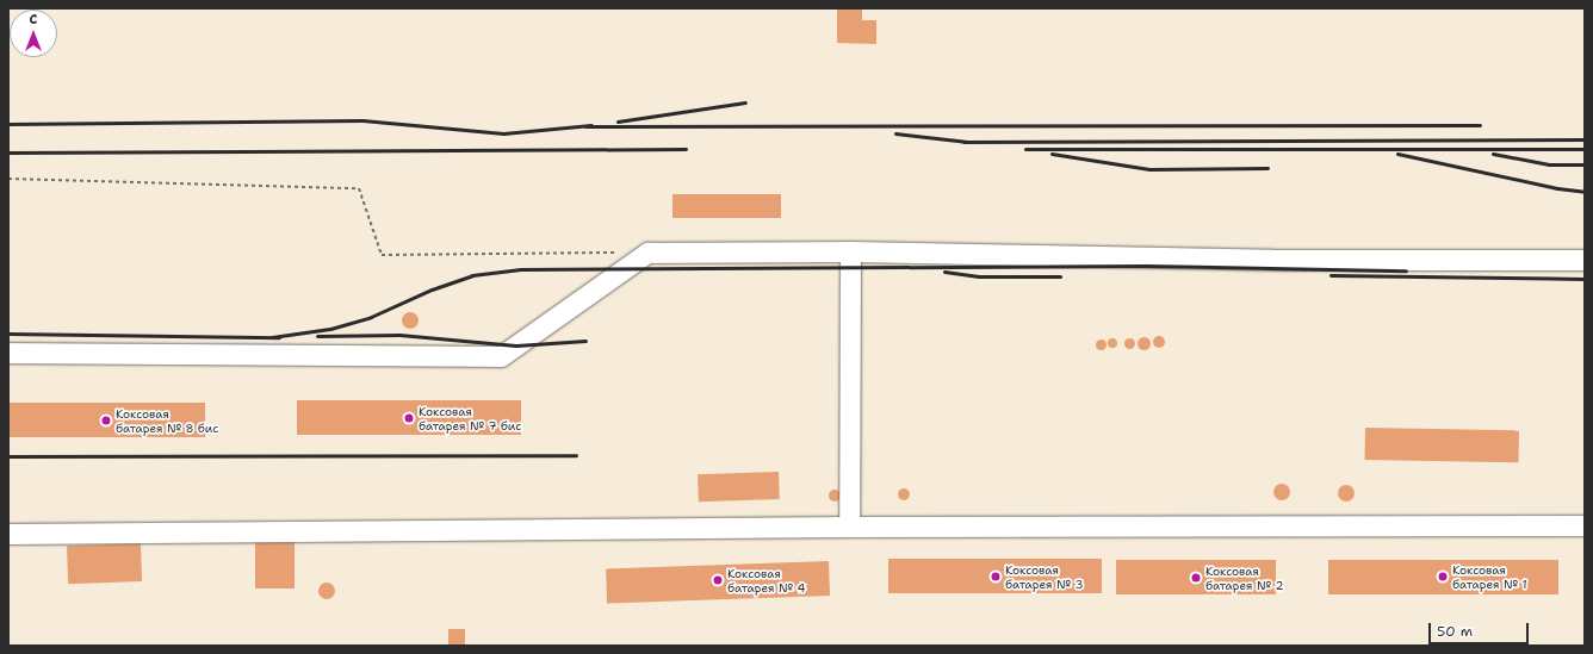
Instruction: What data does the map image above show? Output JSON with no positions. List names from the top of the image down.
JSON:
{
  "places": [
    "Коксовая батарея № 7 бис",
    "Коксовая батарея № 8 бис",
    "Коксовая батарея № 3",
    "Коксовая батарея № 1",
    "Коксовая батарея № 2",
    "Коксовая батарея № 4"
  ],
  "scale_bar": "50 m",
  "north": "top"
}
